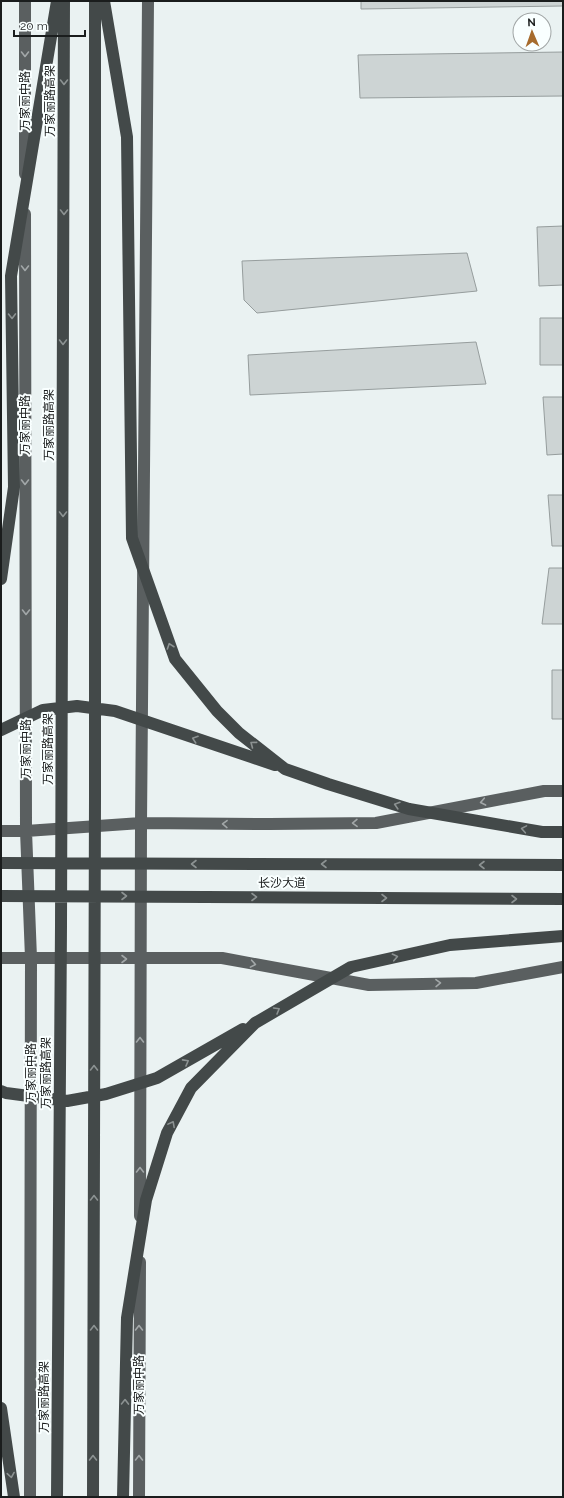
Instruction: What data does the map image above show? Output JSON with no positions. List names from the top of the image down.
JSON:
{
  "streets": {
    "highway": ["万家丽路高架", "长沙大道"],
    "main road": ["万家丽中路"]
  },
  "scale_bar": "20 m",
  "north": "top"
}
